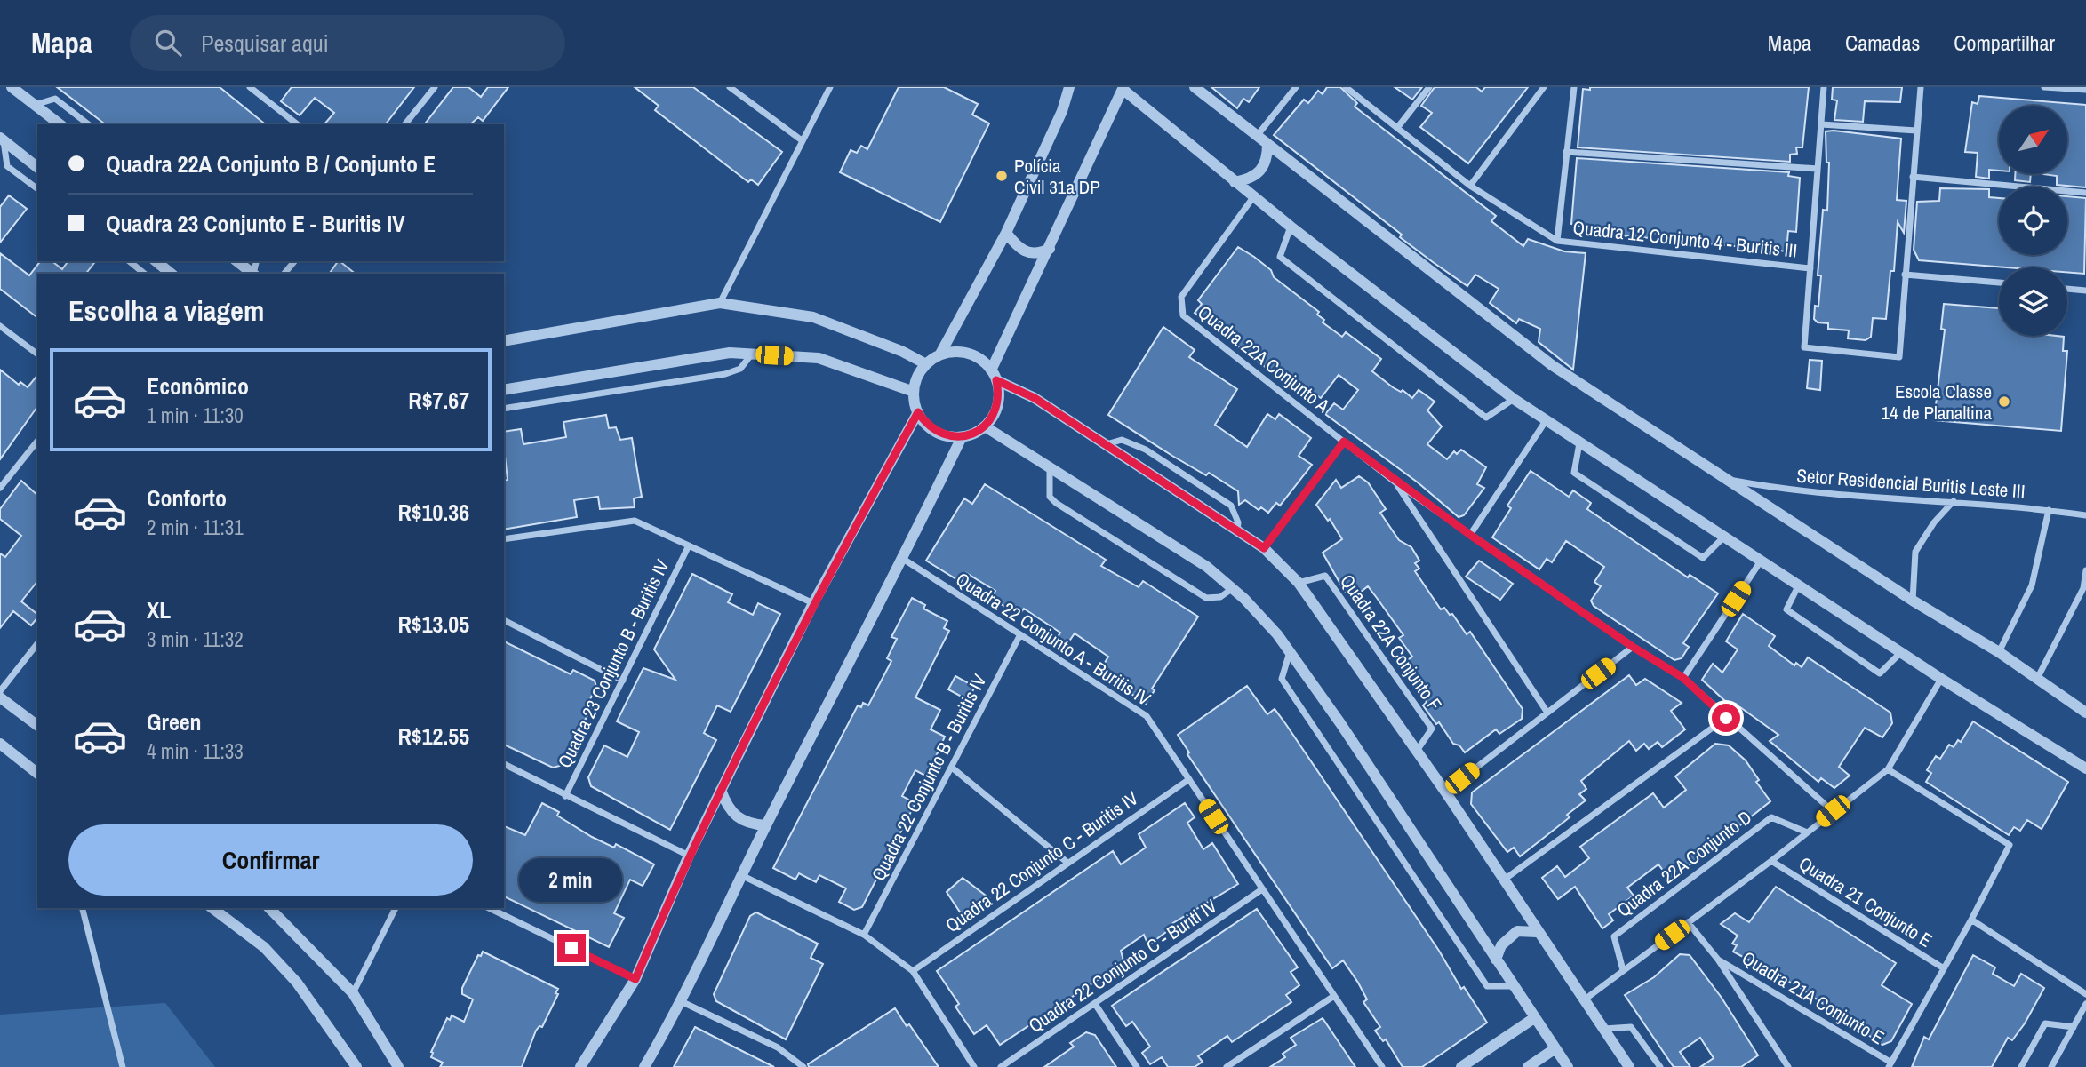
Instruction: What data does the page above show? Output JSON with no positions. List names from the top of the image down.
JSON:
{
  "streets": {
    "street": [
      "Quadra 12 Conjunto 4 - Buritis III",
      "Quadra 22A Conjunto A",
      "Setor Residencial Buritis Leste III",
      "Quadra 22 Conjunto A - Buritis IV",
      "Quadra 22A Conjunto F",
      "Quadra 23 Conjunto B - Buritis IV",
      "Quadra 22 Conjunto B - Buritis IV",
      "Quadra 22 Conjunto C - Buritis IV",
      "Quadra 22A Conjunto D",
      "Quadra 21 Conjunto E",
      "Quadra 22 Conjunto C - Buriti IV",
      "Quadra 21A Conjunto E"
    ]
  },
  "crossings": [
    ["Quadra 22 Conjunto A - Buritis IV", "Quadra 22 Conjunto B - Buritis IV"],
    ["Quadra 22 Conjunto A - Buritis IV", "Quadra 22 Conjunto C - Buritis IV"],
    ["Quadra 22 Conjunto A - Buritis IV", "Quadra 22 Conjunto C - Buriti IV"]
  ],
  "places": ["Polícia Civil 31a DP", "Escola Classe 14 de Planaltina"],
  "north": "top right",
  "page": {
    "header": "Mapa",
    "search": "Pesquisar aqui",
    "nav": ["Mapa", "Camadas", "Compartilhar"],
    "banner": ["Quadra 22A Conjunto B / Conjunto E", "Quadra 23 Conjunto E - Buritis IV"],
    "heading": "Escolha a viagem",
    "list": [
      {
        "name": "Econômico",
        "note": "1 min · 11:30",
        "value": "R$7.67"
      },
      {
        "name": "Conforto",
        "note": "2 min · 11:31",
        "value": "R$10.36"
      },
      {
        "name": "XL",
        "note": "3 min · 11:32",
        "value": "R$13.05"
      },
      {
        "name": "Green",
        "note": "4 min · 11:33",
        "value": "R$12.55"
      }
    ],
    "buttons": "Confirmar",
    "bubble": "2 min"
  }
}
